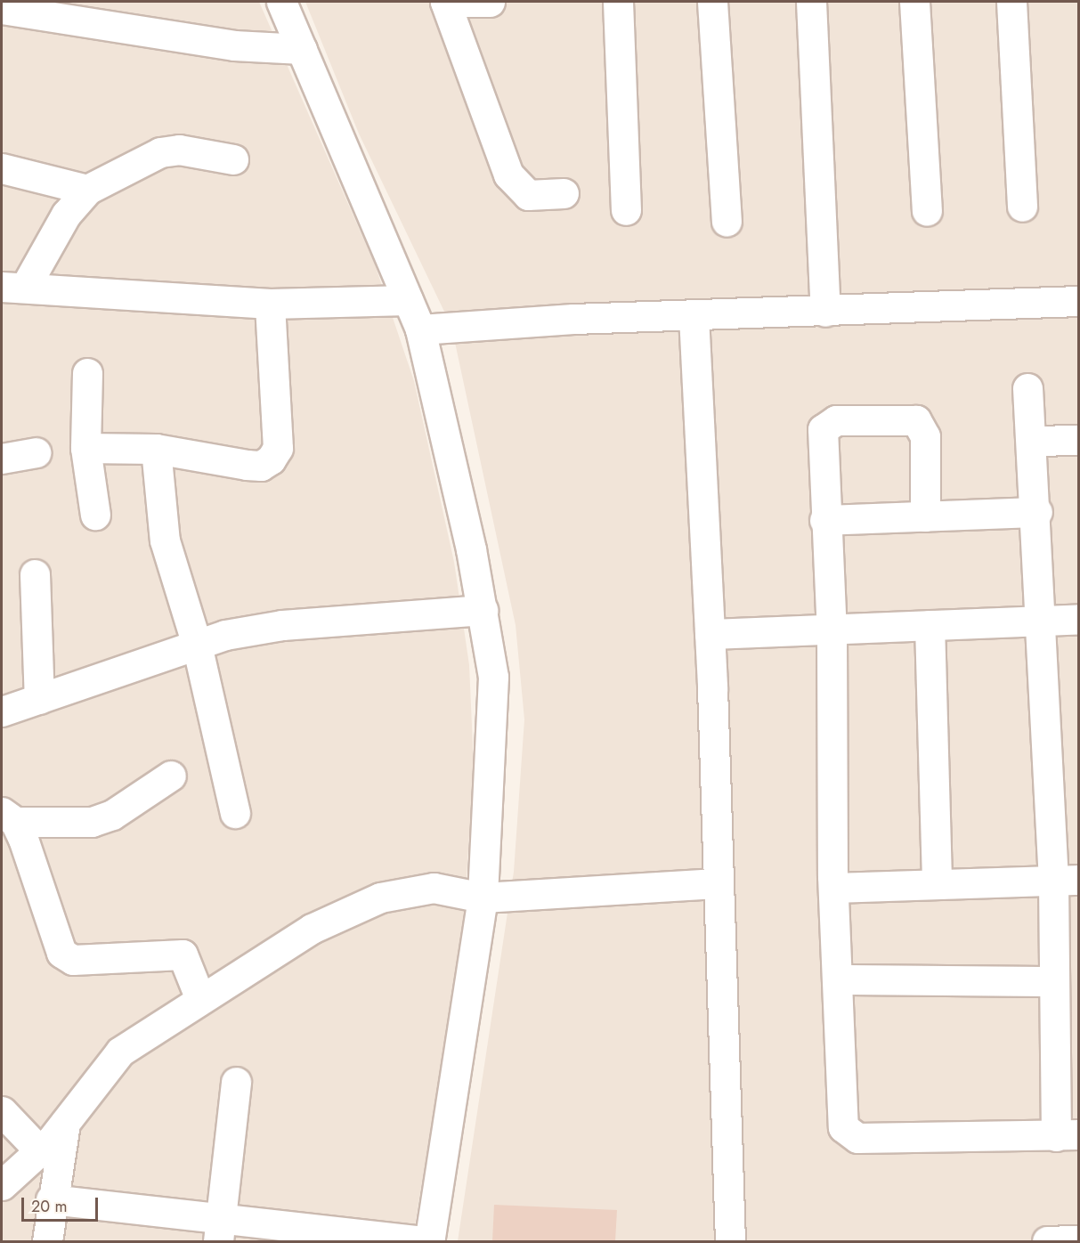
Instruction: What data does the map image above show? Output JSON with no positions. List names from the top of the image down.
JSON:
{
  "scale_bar": "20 m"
}
